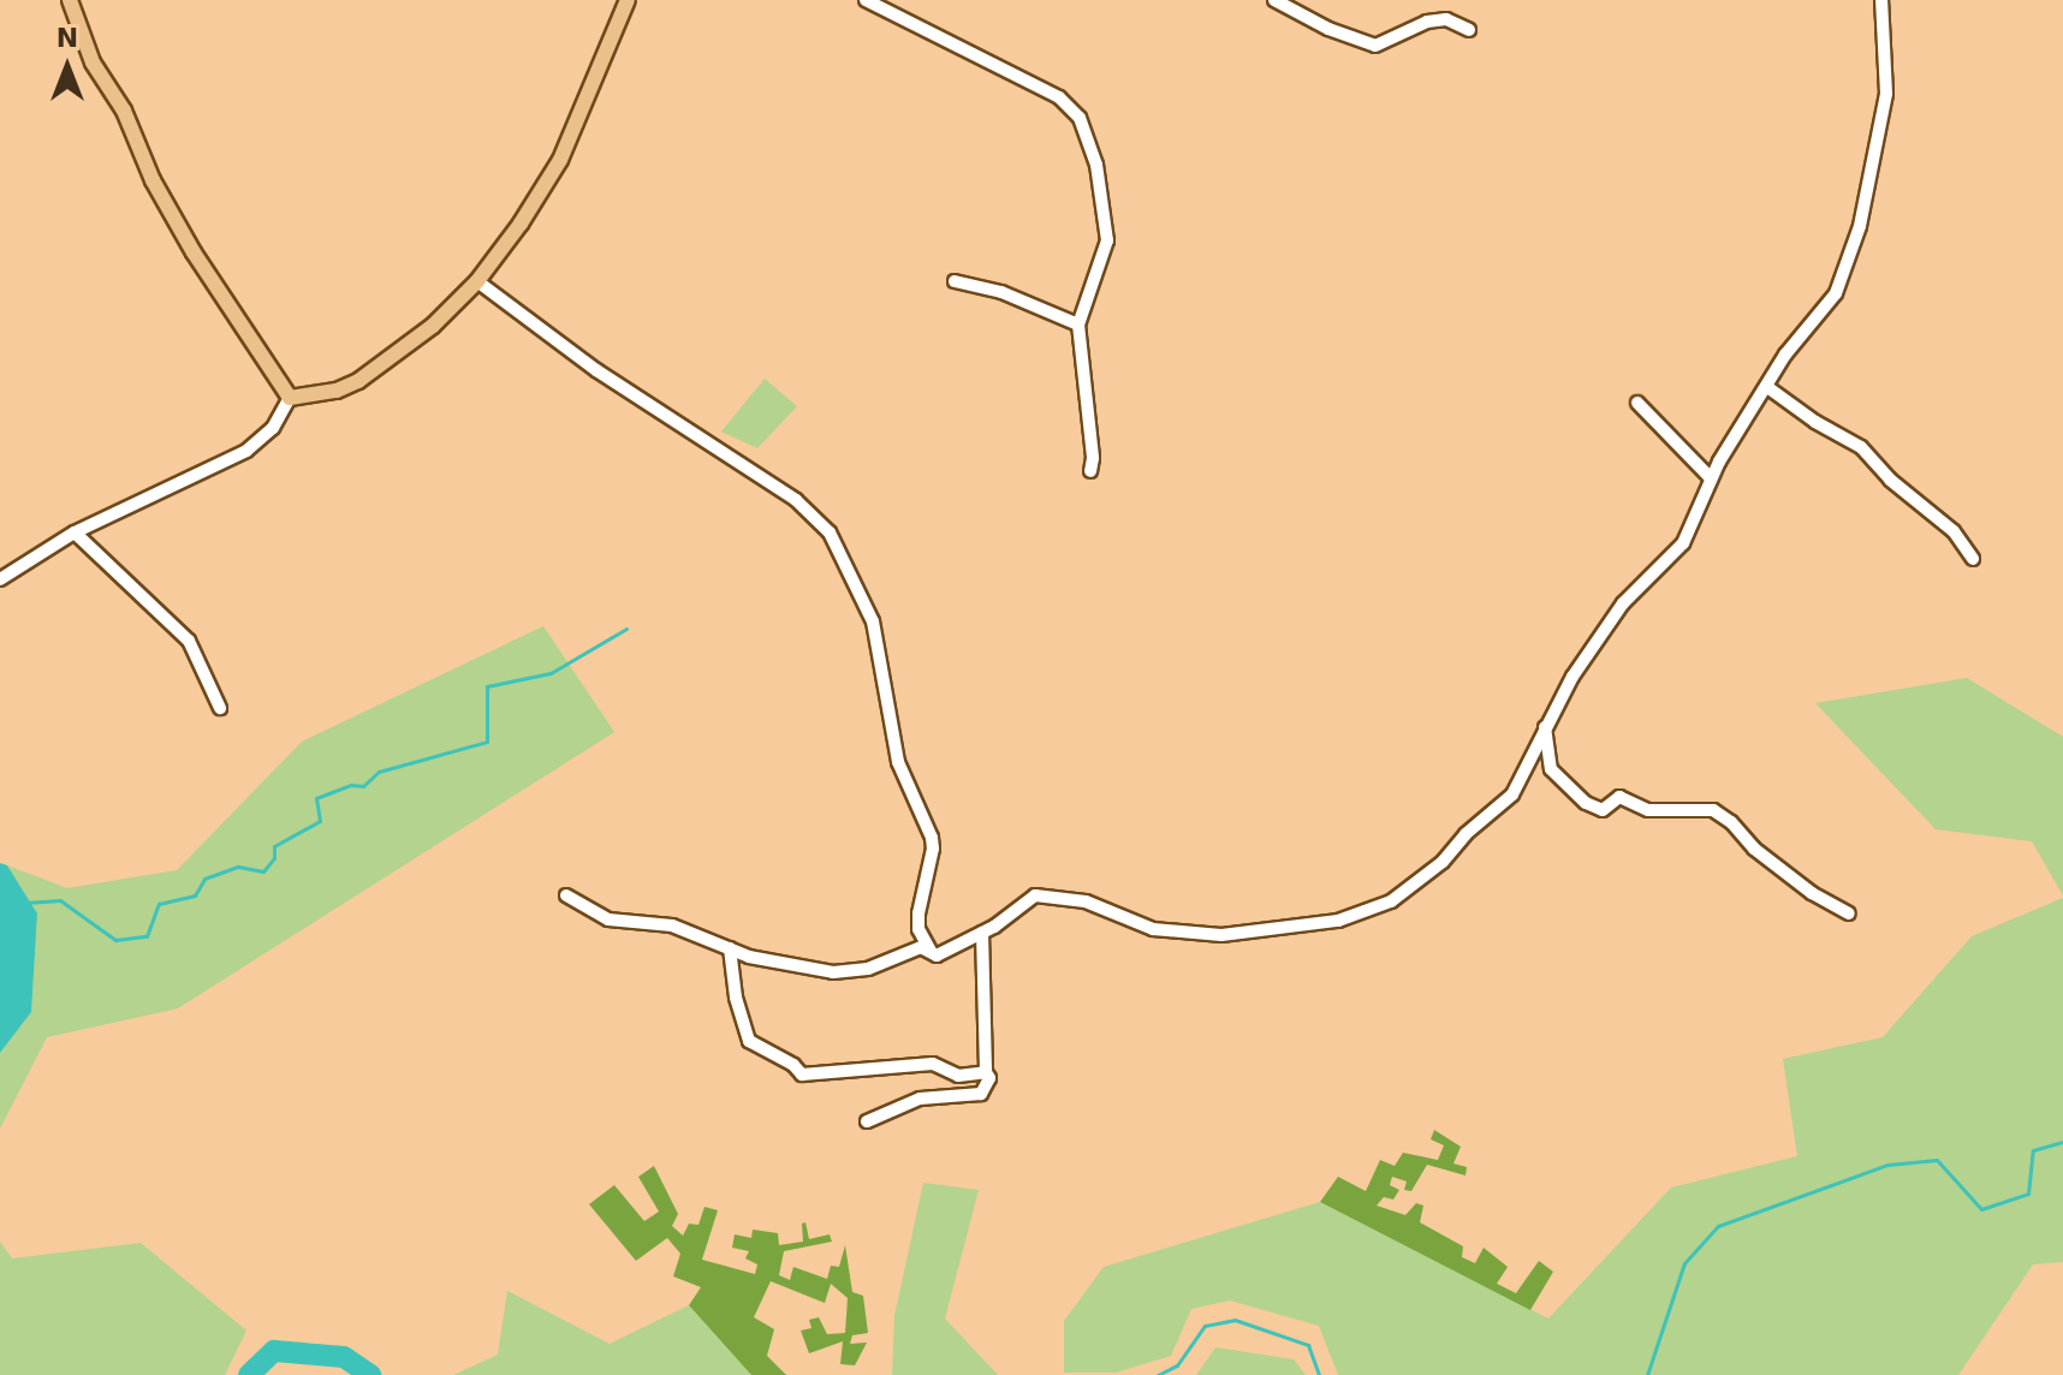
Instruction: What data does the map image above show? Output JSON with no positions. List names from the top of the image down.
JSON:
{
  "north": "top"
}
